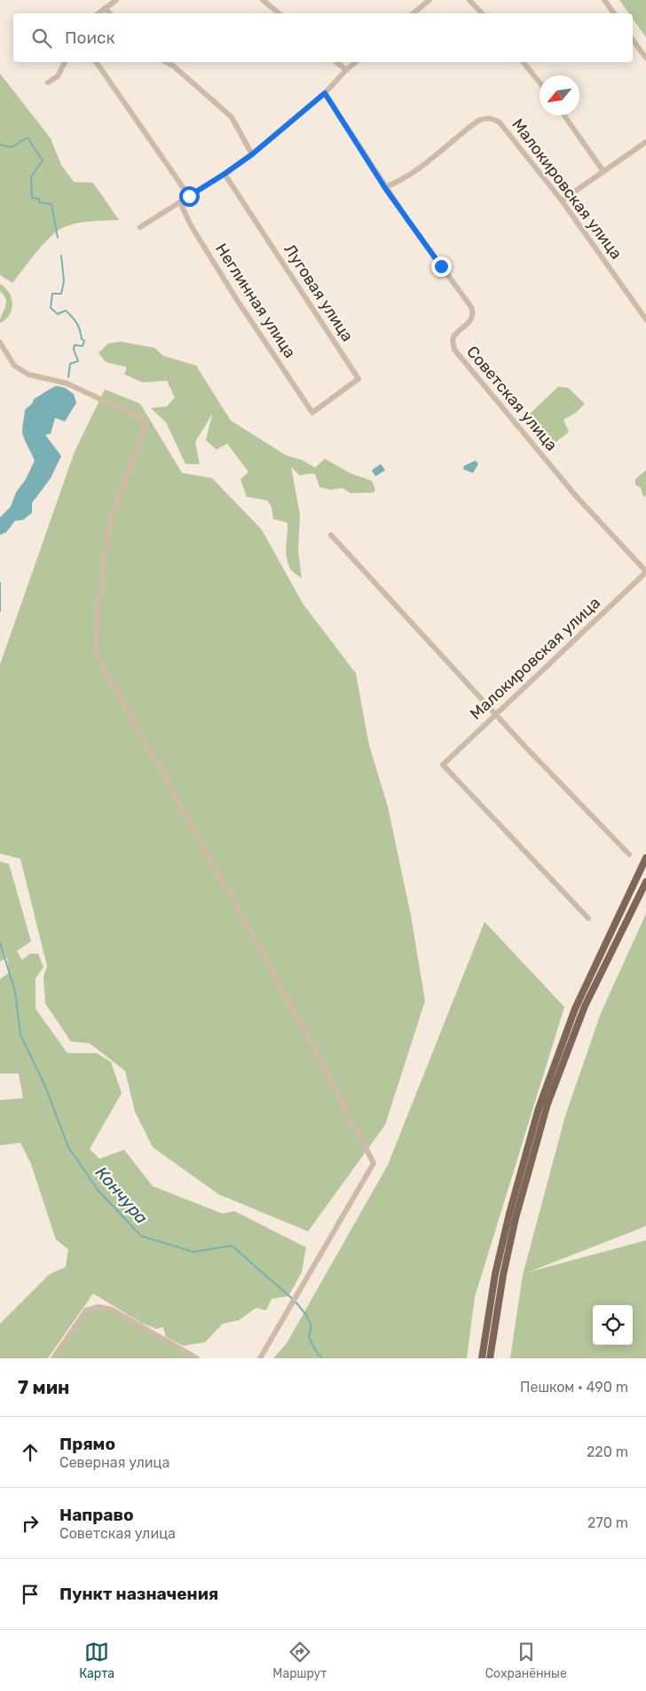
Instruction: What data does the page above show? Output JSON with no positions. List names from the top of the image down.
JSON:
{
  "streets": {
    "street": [
      "Малокировская улица",
      "Луговая улица",
      "Неглинная улица",
      "Советская улица"
    ]
  },
  "crossings": [
    ["Малокировская улица", "Советская улица"],
    ["Луговая улица", "Неглинная улица"]
  ],
  "water": ["Кончура"],
  "north": "bottom left",
  "page": {
    "search": "Поиск",
    "heading": ["7 мин", "Пешком · 490 m"],
    "list": [
      ["Прямо", "Северная улица", "220 m"],
      ["Направо", "Советская улица", "270 m"],
      "Пункт назначения"
    ],
    "nav": ["Карта", "Маршрут", "Сохранённые"]
  }
}
